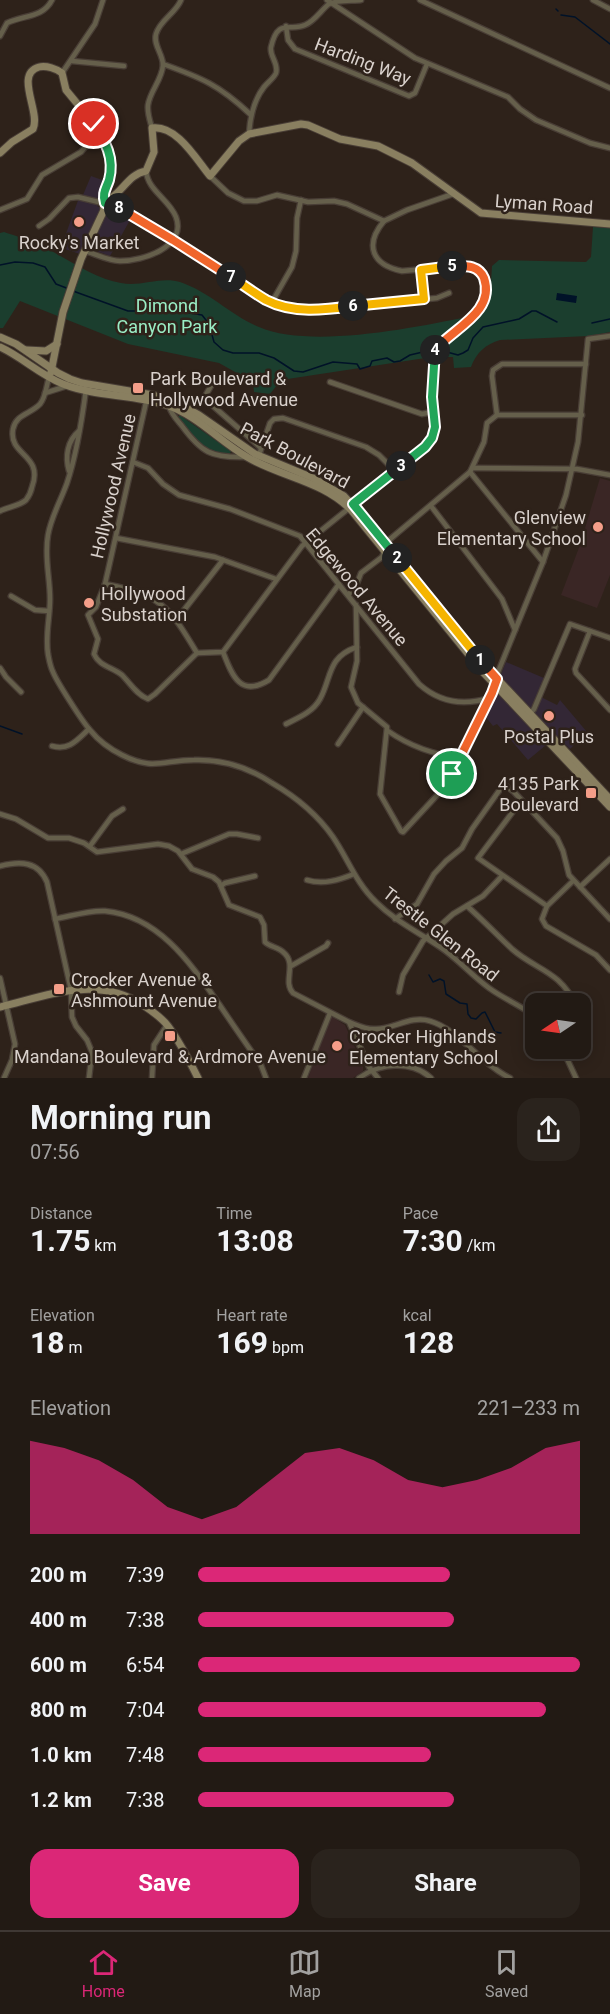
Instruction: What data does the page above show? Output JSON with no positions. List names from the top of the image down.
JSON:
{
  "streets": {
    "street": [
      "Harding Way",
      "Lyman Road",
      "Park Boulevard",
      "Hollywood Avenue",
      "Edgewood Avenue",
      "Trestle Glen Road"
    ]
  },
  "crossings": [
    ["Park Boulevard", "Hollywood Avenue"],
    ["Park Boulevard", "Trestle Glen Road"],
    ["Hollywood Avenue", "Edgewood Avenue"]
  ],
  "parks": ["Dimond Canyon Park"],
  "places": {
    "other": [
      "Rocky's Market",
      "Glenview Elementary School",
      "Hollywood Substation",
      "Postal Plus",
      "Crocker Highlands Elementary School"
    ],
    "transit": [
      "Park Boulevard & Hollywood Avenue",
      "4135 Park Boulevard",
      "Crocker Avenue & Ashmount Avenue",
      "Mandana Boulevard & Ardmore Avenue"
    ]
  },
  "north": "left",
  "page": {
    "pins": [
      "8",
      "5",
      "7",
      "6",
      "4",
      "3",
      "2",
      "1"
    ],
    "heading": ["Morning run", "07:56"],
    "stats": [
      ["Distance", "1.75 km"],
      ["Time", "13:08"],
      ["Pace", "7:30 /km"],
      ["Elevation", "18 m"],
      ["Heart rate", "169 bpm"],
      ["kcal", "128"]
    ],
    "chart": ["Elevation", "221–233 m"],
    "list": [
      {
        "name": "200 m",
        "note": "7:39"
      },
      {
        "name": "400 m",
        "note": "7:38"
      },
      {
        "name": "600 m",
        "note": "6:54"
      },
      {
        "name": "800 m",
        "note": "7:04"
      },
      {
        "name": "1.0 km",
        "note": "7:48"
      },
      {
        "name": "1.2 km",
        "note": "7:38"
      }
    ],
    "buttons": ["Save", "Share"],
    "tabs": ["Home", "Map", "Saved"]
  }
}
